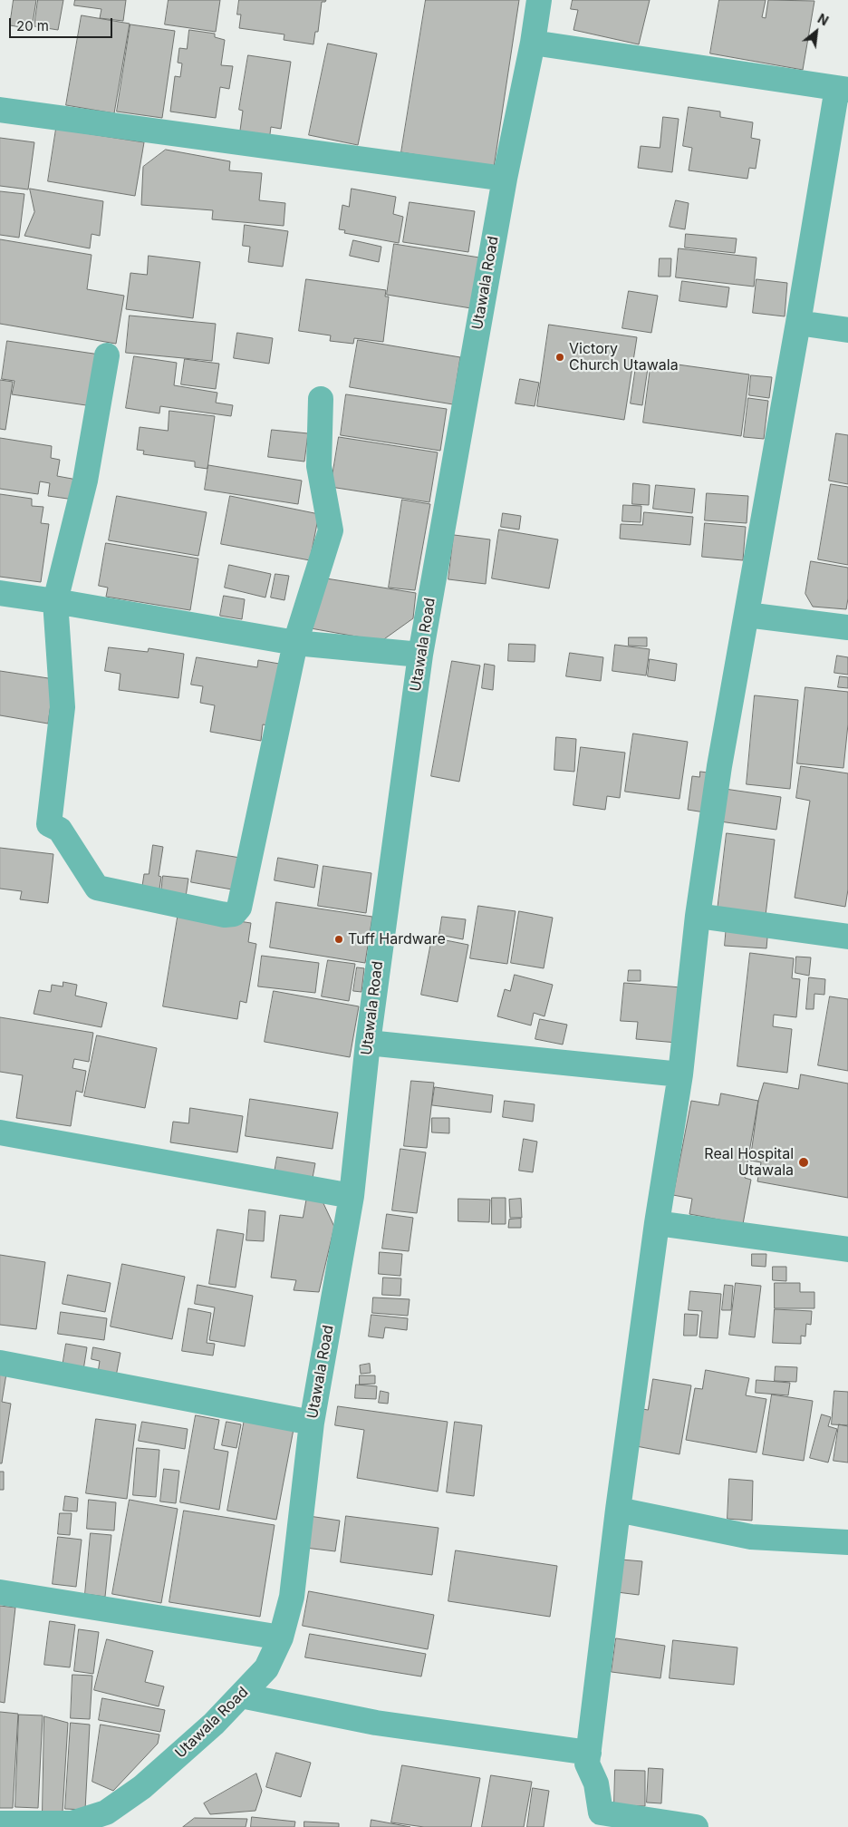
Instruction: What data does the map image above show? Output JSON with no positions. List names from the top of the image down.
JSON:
{
  "streets": {
    "street": ["Utawala Road"]
  },
  "places": ["Victory Church Utawala", "Tuff Hardware", "Real Hospital Utawala"],
  "scale_bar": "20 m",
  "north": "top right"
}
